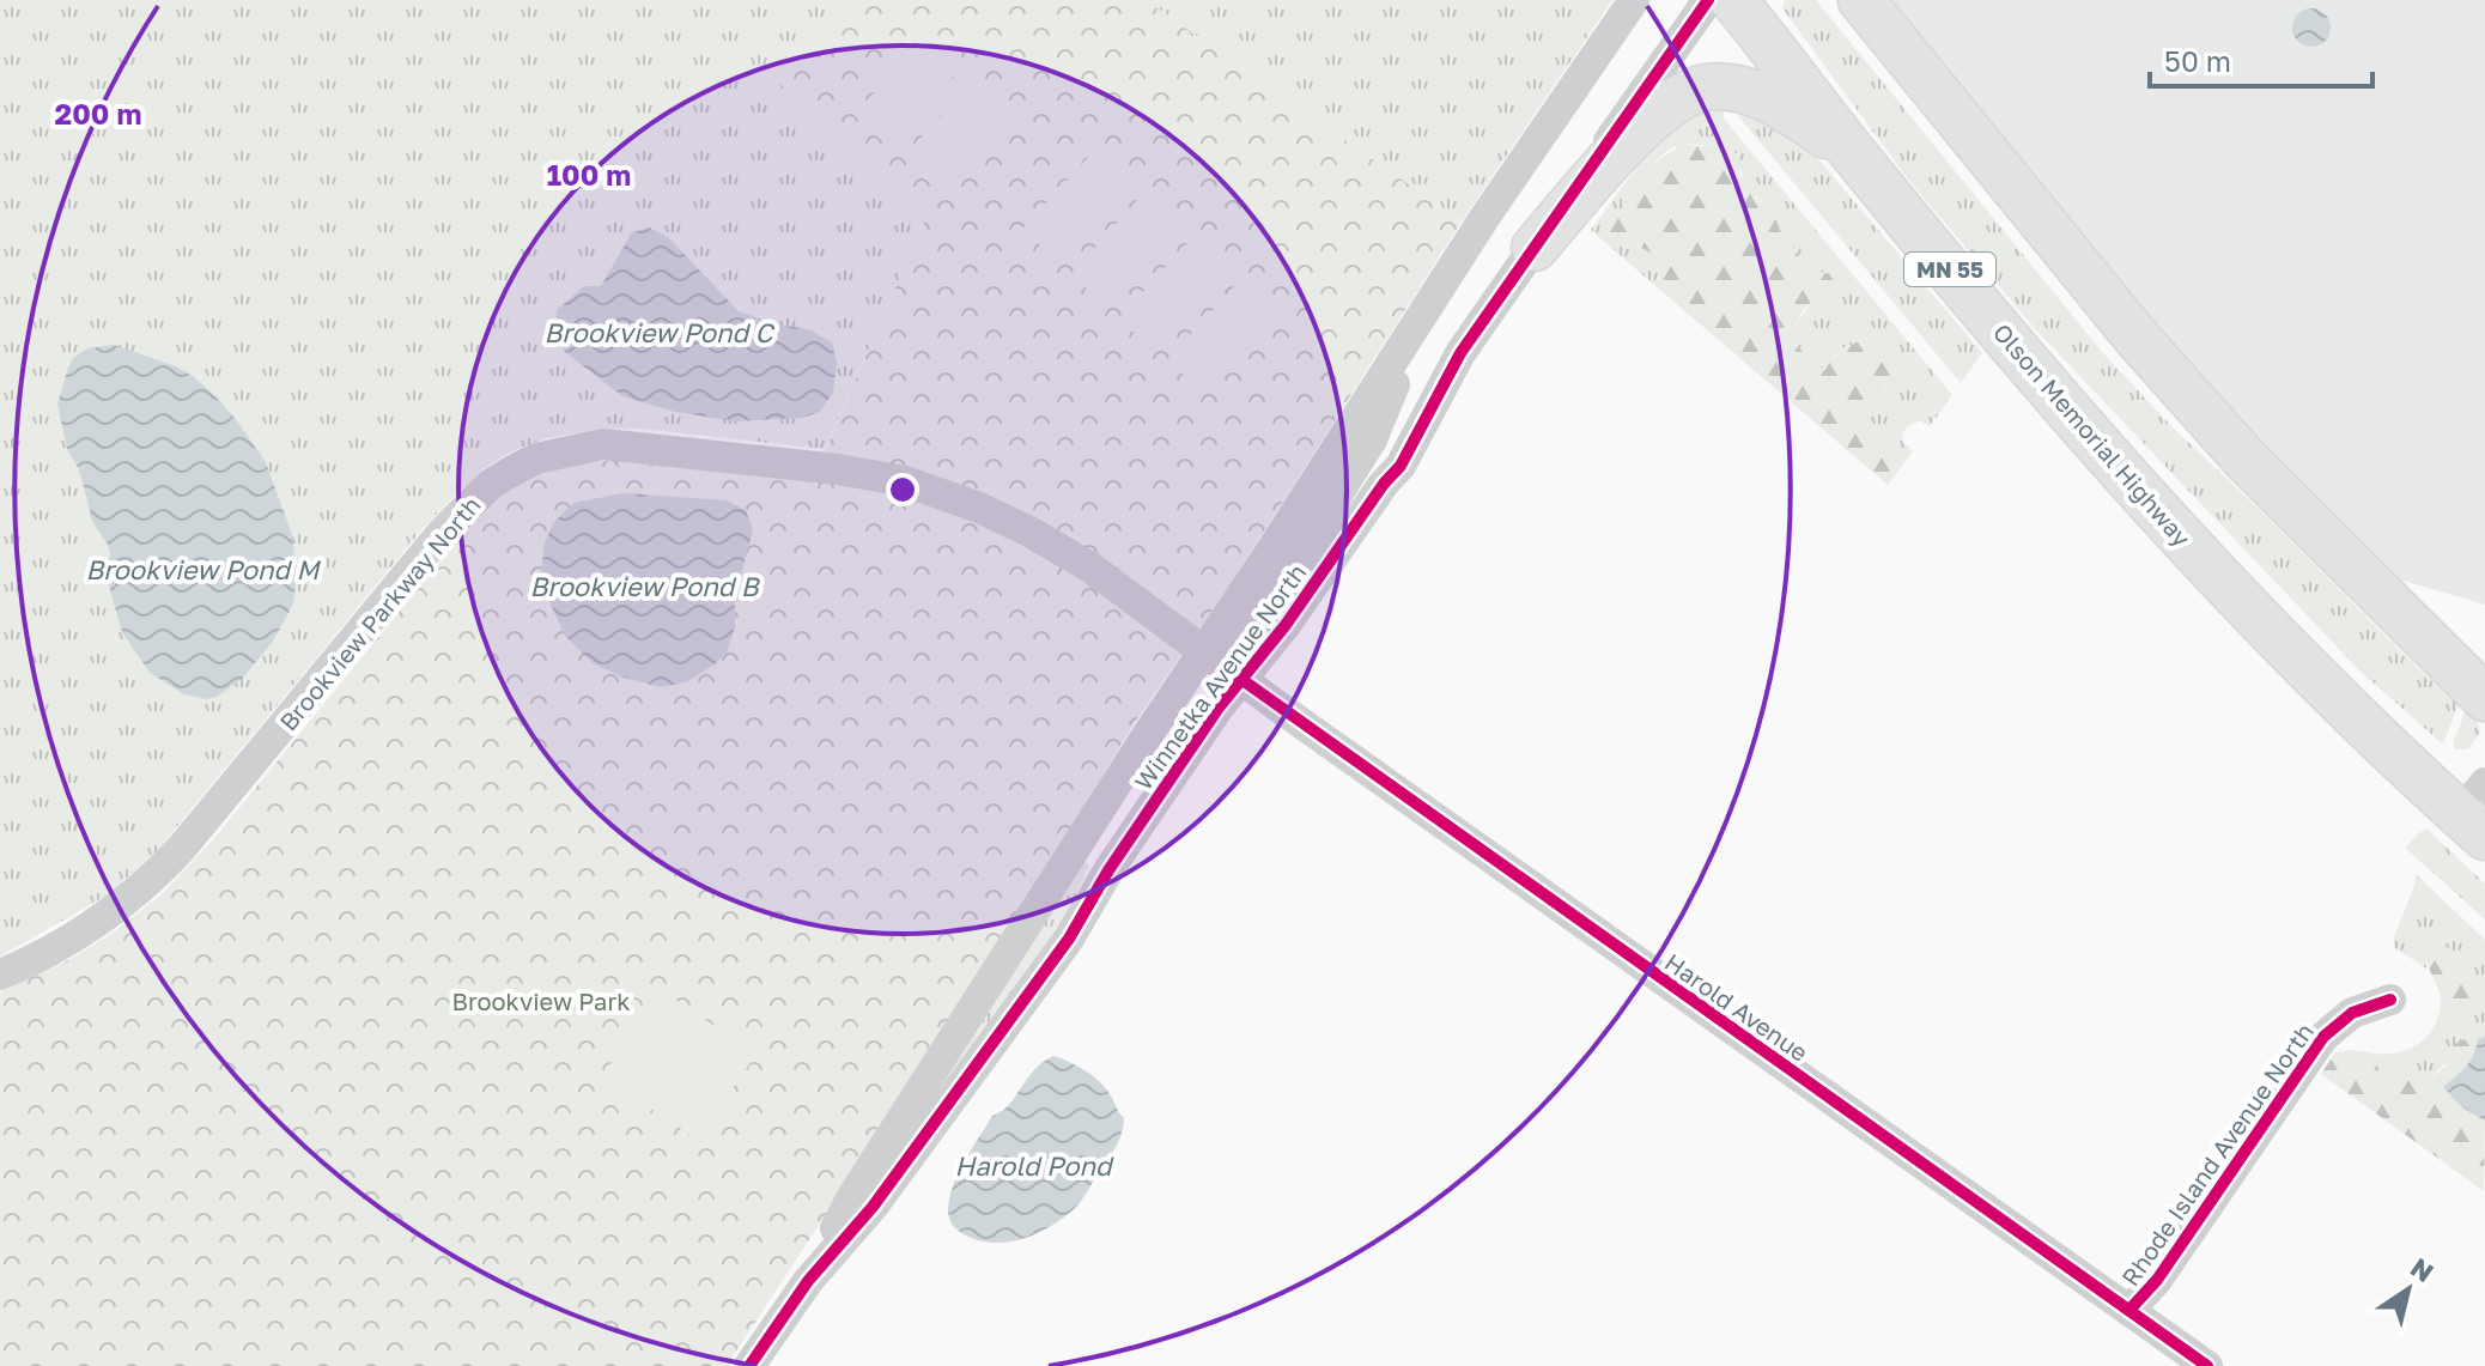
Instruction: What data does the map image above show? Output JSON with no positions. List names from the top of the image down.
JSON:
{
  "streets": {
    "highway": ["MN 55", "Olson Memorial Highway"],
    "street": [
      "Brookview Parkway North",
      "Winnetka Avenue North",
      "Harold Avenue",
      "Rhode Island Avenue North"
    ]
  },
  "crossings": [
    ["Brookview Parkway North", "Winnetka Avenue North"],
    ["Brookview Parkway North", "Harold Avenue"],
    ["Winnetka Avenue North", "Harold Avenue"],
    ["Harold Avenue", "Rhode Island Avenue North"]
  ],
  "water": [
    "Brookview Pond C",
    "Brookview Pond M",
    "Brookview Pond B",
    "Harold Pond"
  ],
  "parks": ["Brookview Park"],
  "scale_bar": "50 m",
  "north": "top right",
  "rings": ["200 m", "100 m"]
}
